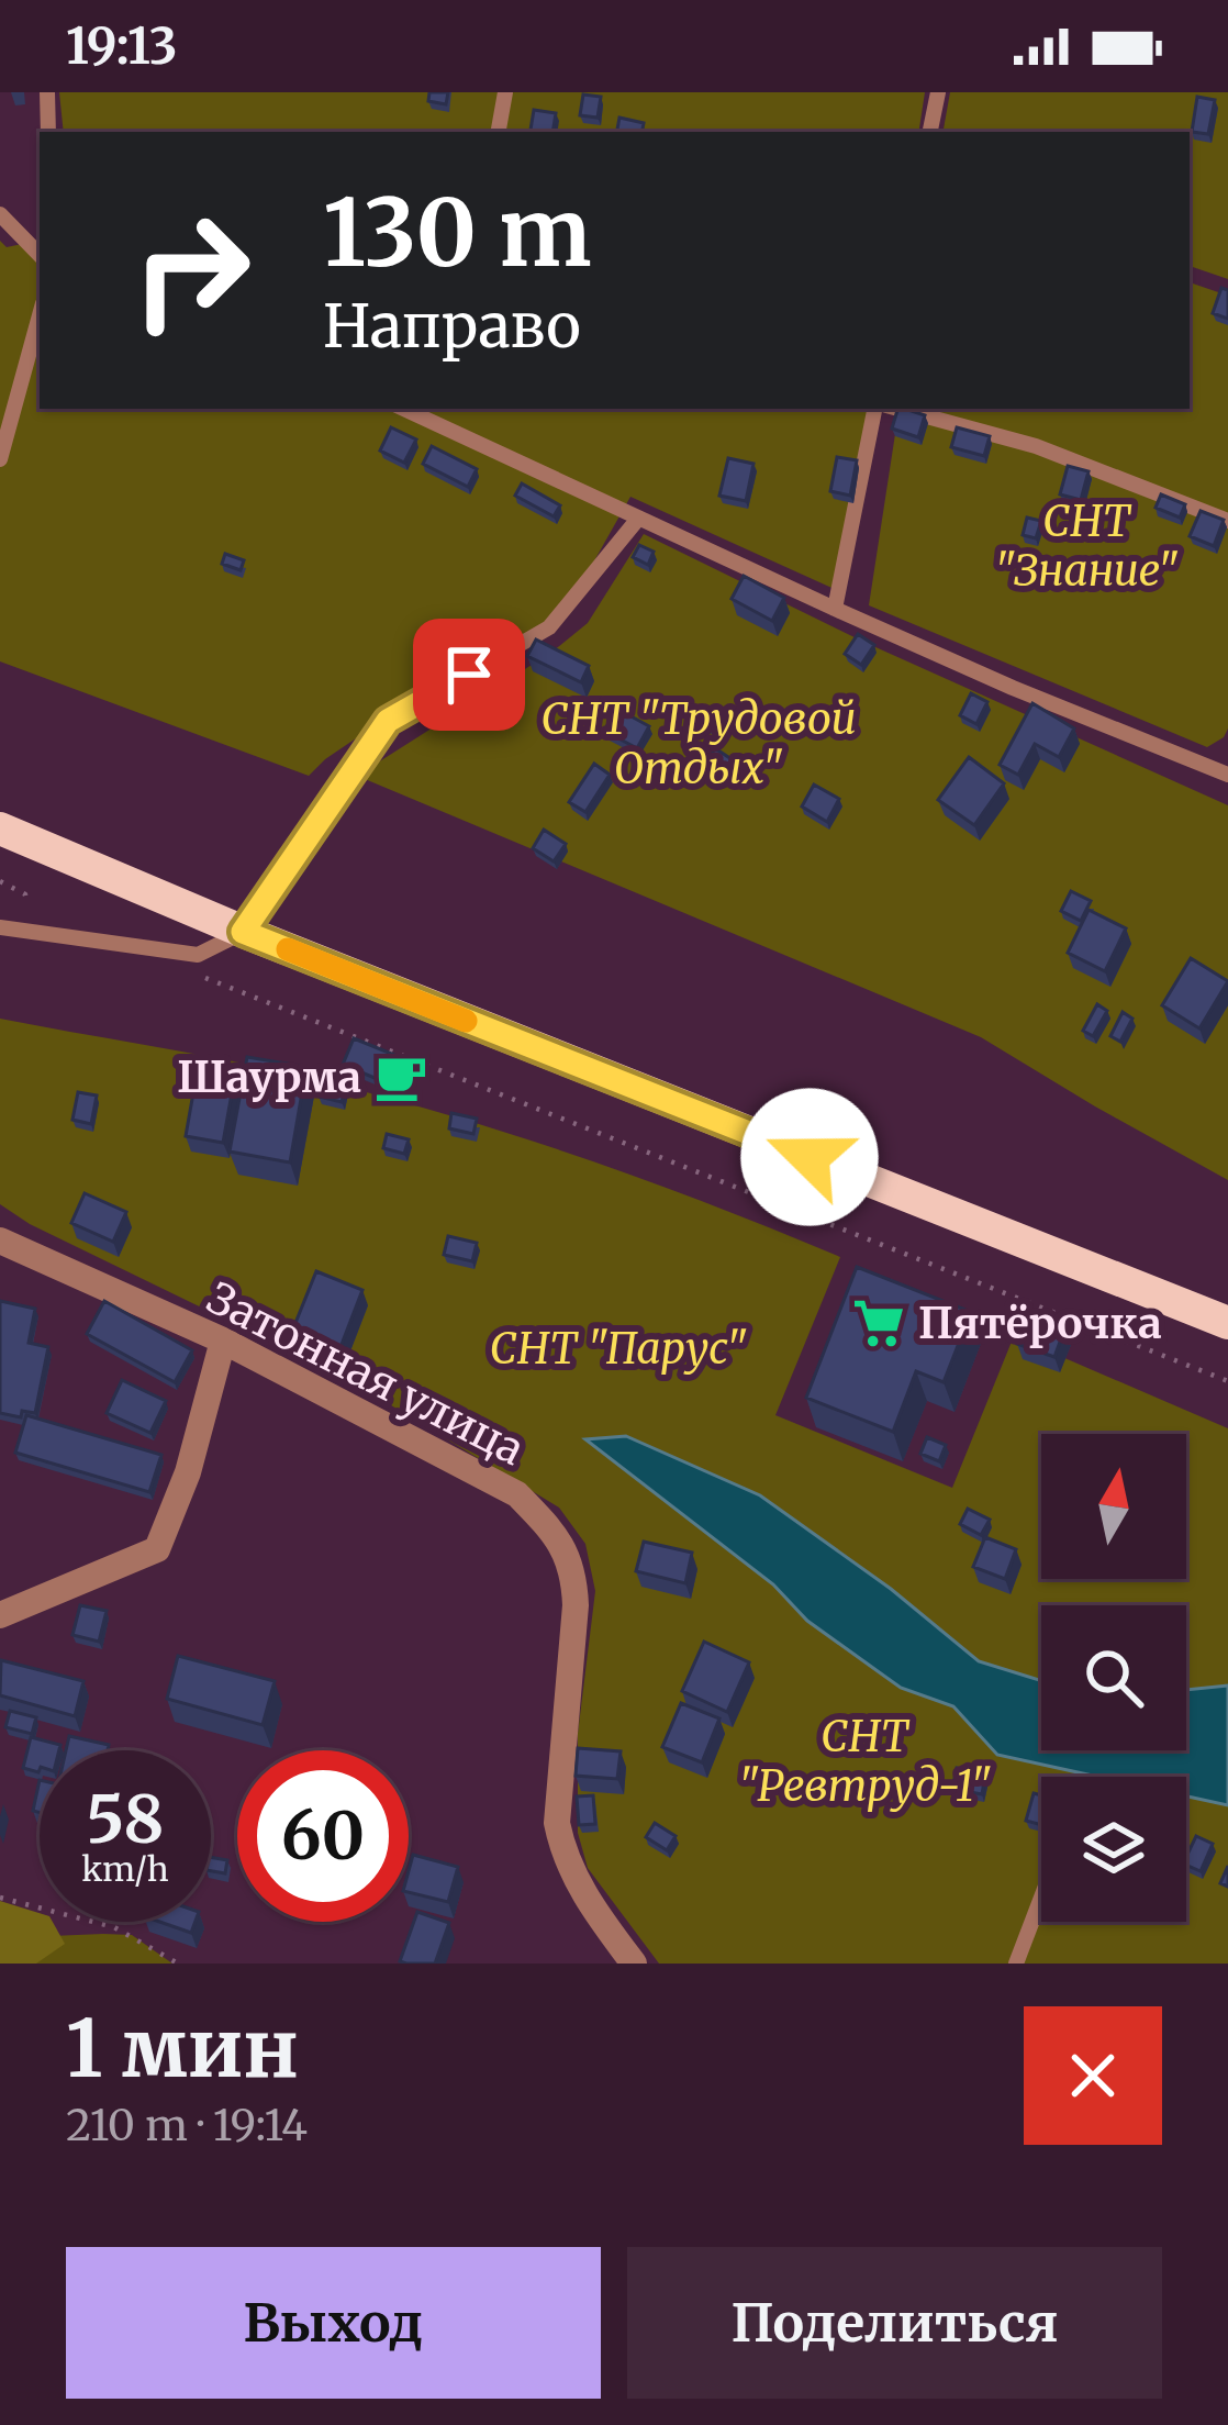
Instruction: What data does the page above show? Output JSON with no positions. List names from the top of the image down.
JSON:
{
  "streets": {
    "street": ["Затонная улица"]
  },
  "parks": [
    "СНТ \"Знание\"",
    "СНТ \"Трудовой Отдых\"",
    "СНТ \"Парус\"",
    "СНТ \"Ревтруд-1\""
  ],
  "places": {
    "cafe": ["Шаурма"],
    "supermarket": ["Пятёрочка"]
  },
  "north": "top",
  "page": {
    "status": "19:13",
    "turn": ["130 m", "Направо"],
    "speed": "58 km/h",
    "limit": "60",
    "heading": ["1 мин", "210 m · 19:14"],
    "buttons": ["Выход", "Поделиться"]
  }
}
